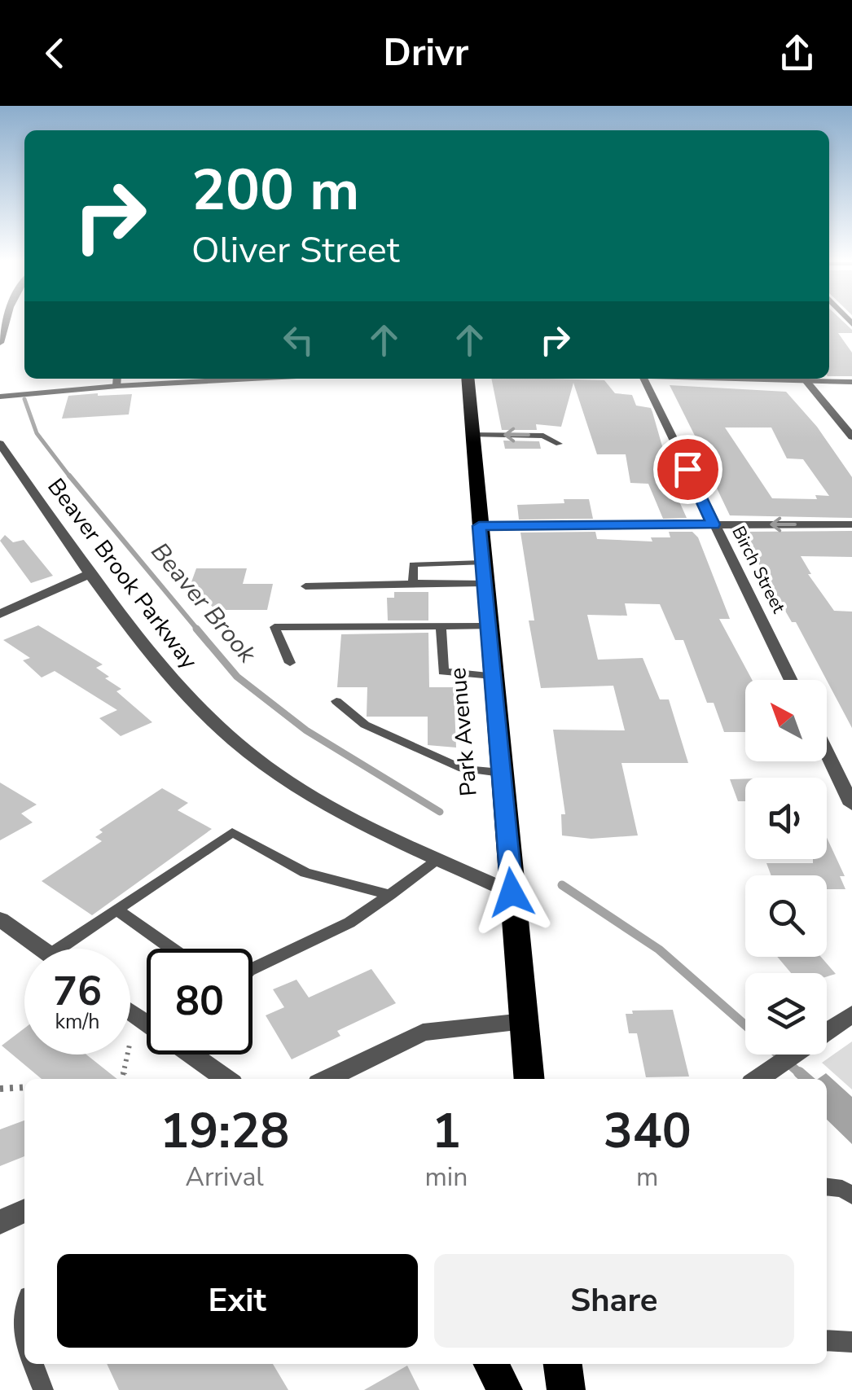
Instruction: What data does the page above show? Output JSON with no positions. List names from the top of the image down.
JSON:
{
  "streets": {
    "highway": ["Park Avenue"],
    "street": ["Birch Street", "Beaver Brook Parkway"]
  },
  "crossings": [
    ["Beaver Brook Parkway", "Park Avenue"]
  ],
  "water": ["Beaver Brook"],
  "north": "top left",
  "page": {
    "header": "Drivr",
    "turn": ["200 m", "Oliver Street"],
    "speed": "76 km/h",
    "limit": "80",
    "eta": [
      "19:28",
      "Arrival",
      "1",
      "min",
      "340",
      "m"
    ],
    "buttons": ["Exit", "Share"]
  }
}
